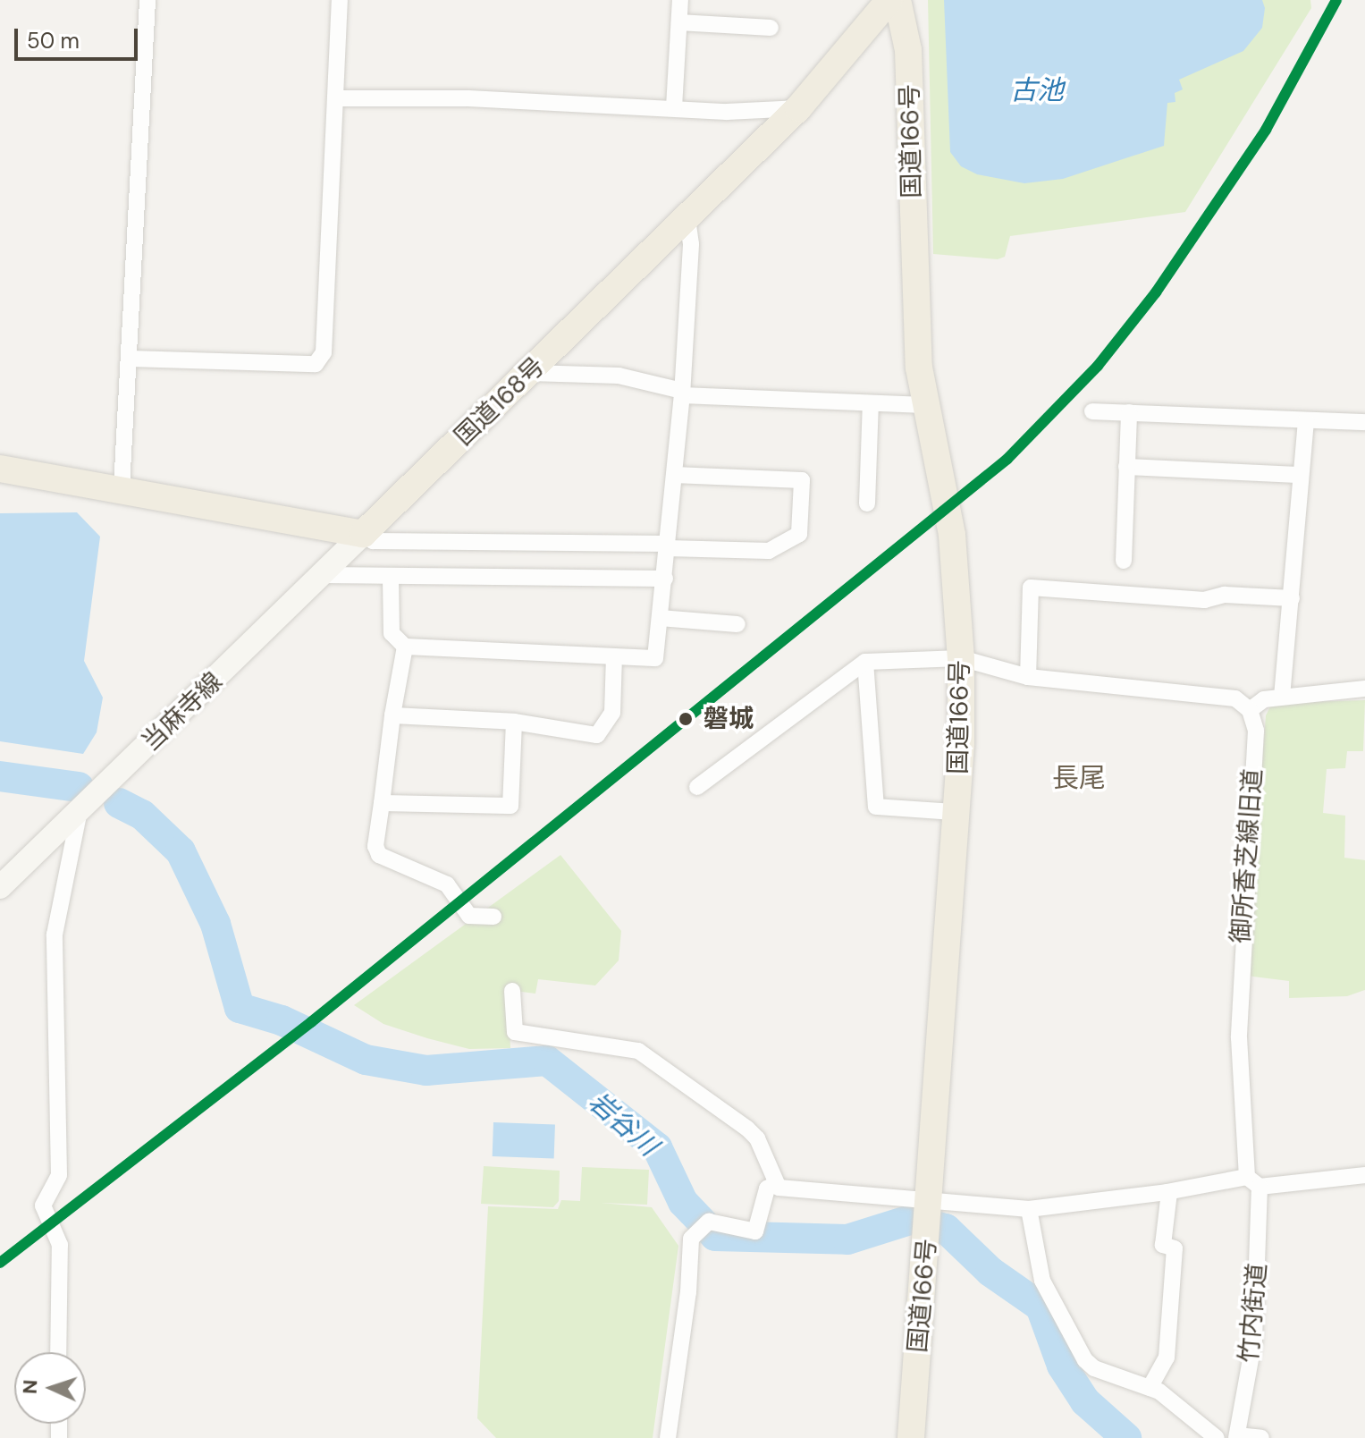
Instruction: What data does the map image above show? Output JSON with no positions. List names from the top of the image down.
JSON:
{
  "streets": {
    "highway": ["国道166号", "国道168号"],
    "main road": ["当麻寺線"],
    "street": ["御所香芝線旧道", "竹内街道"]
  },
  "crossings": [
    ["国道168号", "当麻寺線"],
    ["御所香芝線旧道", "竹内街道"]
  ],
  "districts": ["長尾"],
  "water": ["古池", "岩谷川"],
  "places": ["磐城"],
  "scale_bar": "50 m",
  "north": "left"
}
